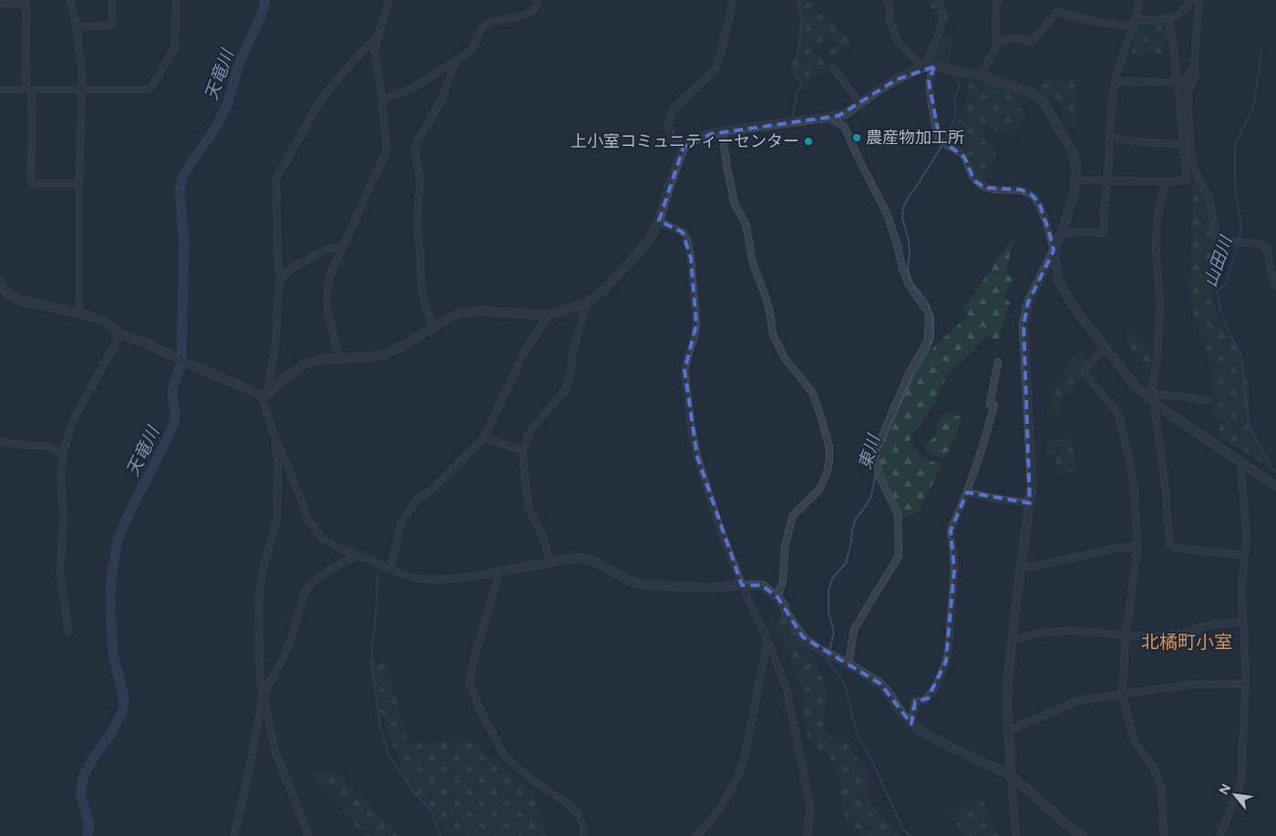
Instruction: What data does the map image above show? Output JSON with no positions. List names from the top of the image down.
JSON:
{
  "districts": ["北橘町小室"],
  "water": ["天竜川", "山田川", "東川"],
  "places": ["農産物加工所", "上小室コミュニティーセンター"],
  "north": "top left"
}
